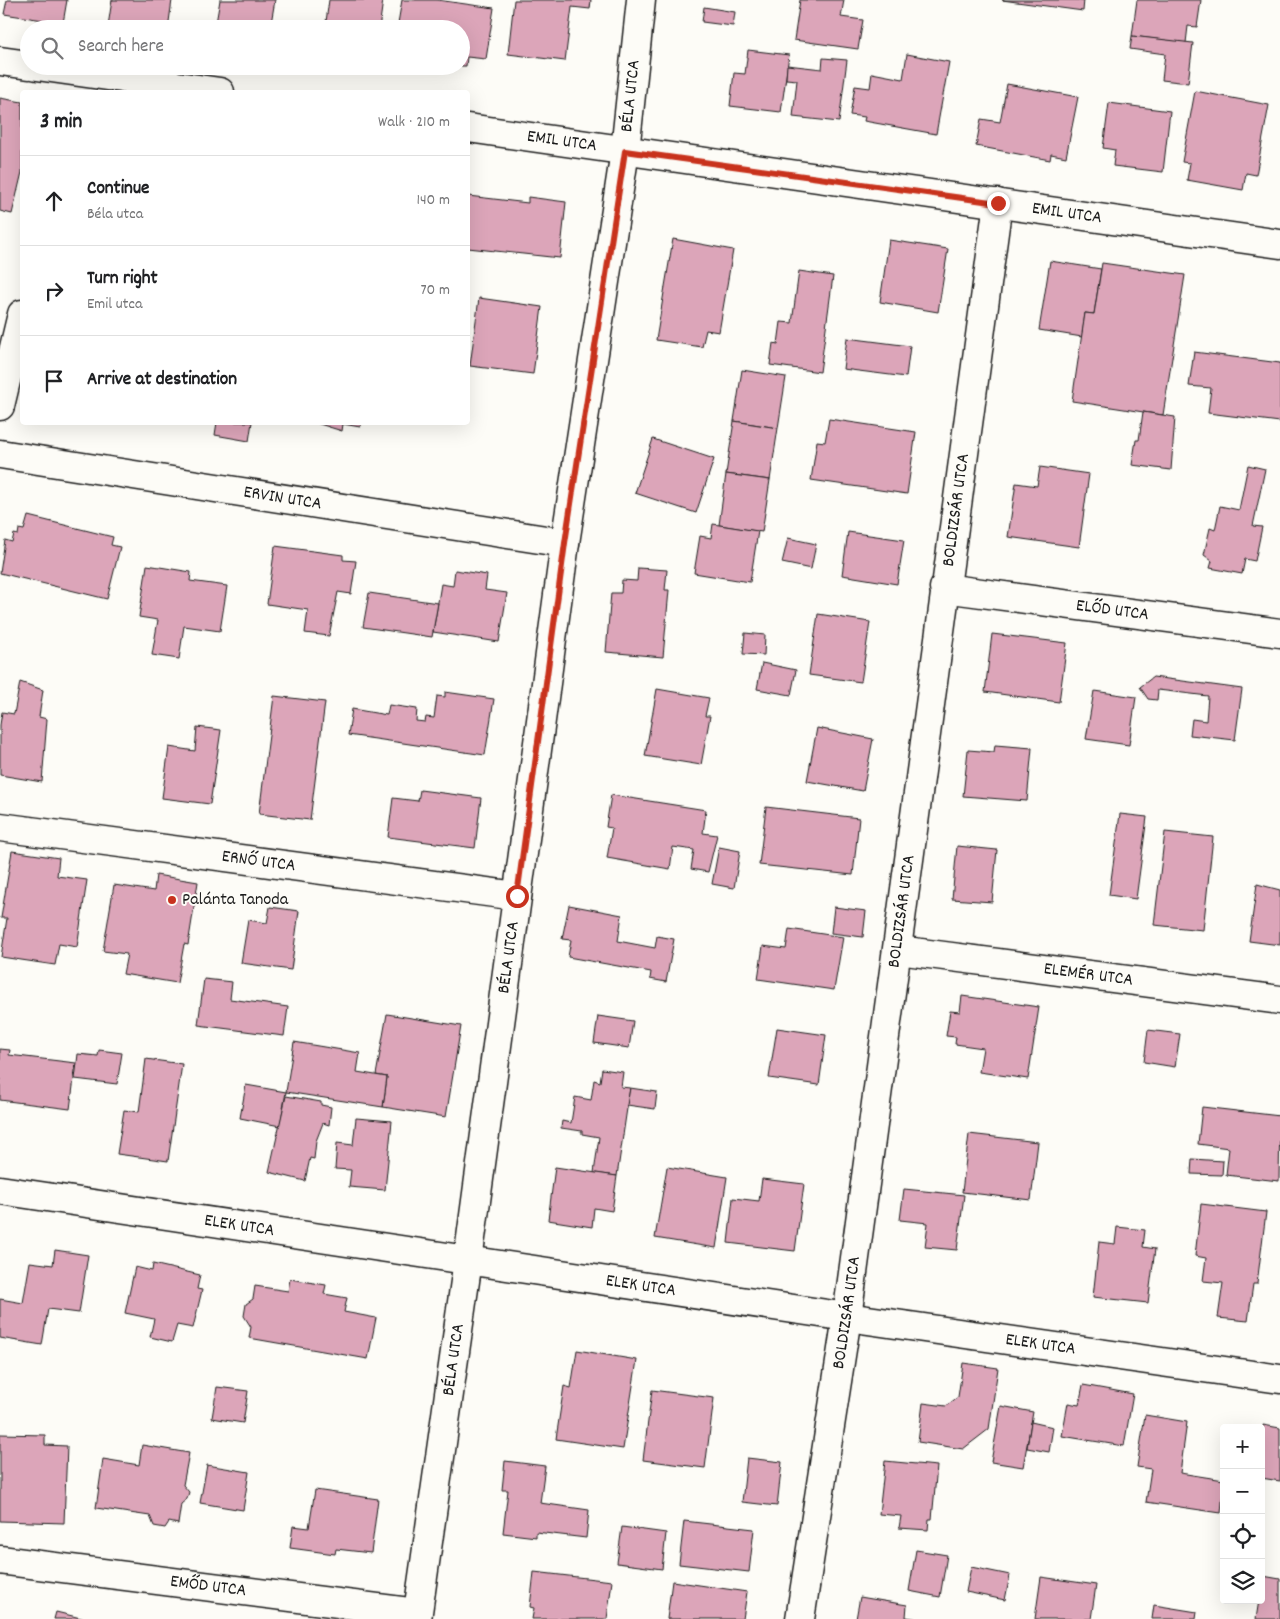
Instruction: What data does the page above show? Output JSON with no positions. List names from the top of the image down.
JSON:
{
  "streets": {
    "street": [
      "BÉLA UTCA",
      "EMIL UTCA",
      "ERVIN UTCA",
      "BOLDIZSÁR UTCA",
      "ELŐD UTCA",
      "ERNŐ UTCA",
      "ELEMÉR UTCA",
      "ELEK UTCA",
      "EMŐD UTCA"
    ]
  },
  "crossings": [
    ["BÉLA UTCA", "EMIL UTCA"],
    ["BÉLA UTCA", "ERVIN UTCA"],
    ["BÉLA UTCA", "ERNŐ UTCA"],
    ["BÉLA UTCA", "ELEK UTCA"],
    ["BÉLA UTCA", "EMŐD UTCA"],
    ["EMIL UTCA", "BOLDIZSÁR UTCA"],
    ["BOLDIZSÁR UTCA", "ELŐD UTCA"],
    ["BOLDIZSÁR UTCA", "ELEMÉR UTCA"],
    ["BOLDIZSÁR UTCA", "ELEK UTCA"]
  ],
  "places": ["Palánta Tanoda"],
  "page": {
    "search": "Search here",
    "heading": ["3 min", "Walk · 210 m"],
    "list": [
      ["Continue", "Béla utca", "140 m"],
      ["Turn right", "Emil utca", "70 m"],
      "Arrive at destination"
    ],
    "map_buttons": ["+", "−"]
  }
}
